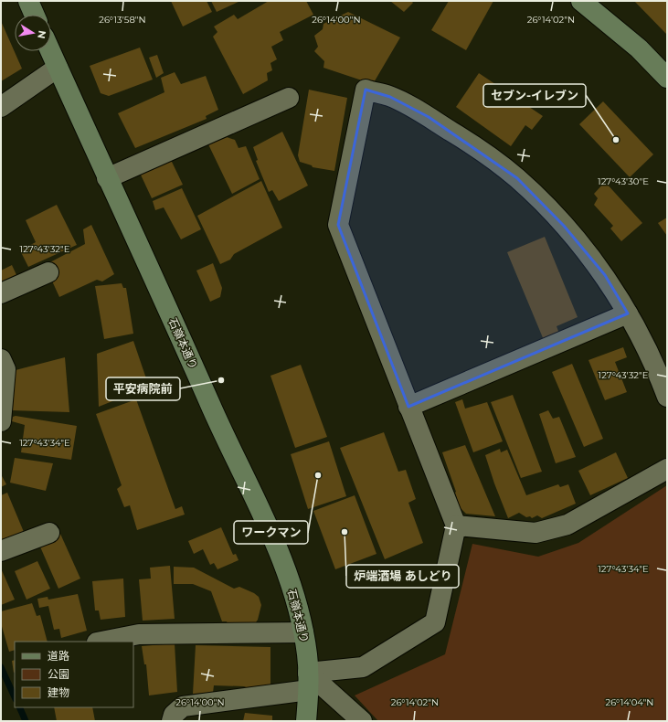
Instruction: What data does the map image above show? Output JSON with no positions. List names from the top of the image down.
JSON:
{
  "streets": {
    "main road": ["石嶺本通り"]
  },
  "places": [
    "セブン-イレブン",
    "平安病院前",
    "ワークマン",
    "炉端酒場 あしどり"
  ],
  "legend": ["道路", "公園", "建物"],
  "north": "right",
  "coordinates": [
    "26°13'58\"N",
    "26°14'00\"N",
    "26°14'02\"N",
    "127°43'30\"E",
    "127°43'32\"E",
    "127°43'34\"E",
    "26°14'04\"N"
  ]
}
